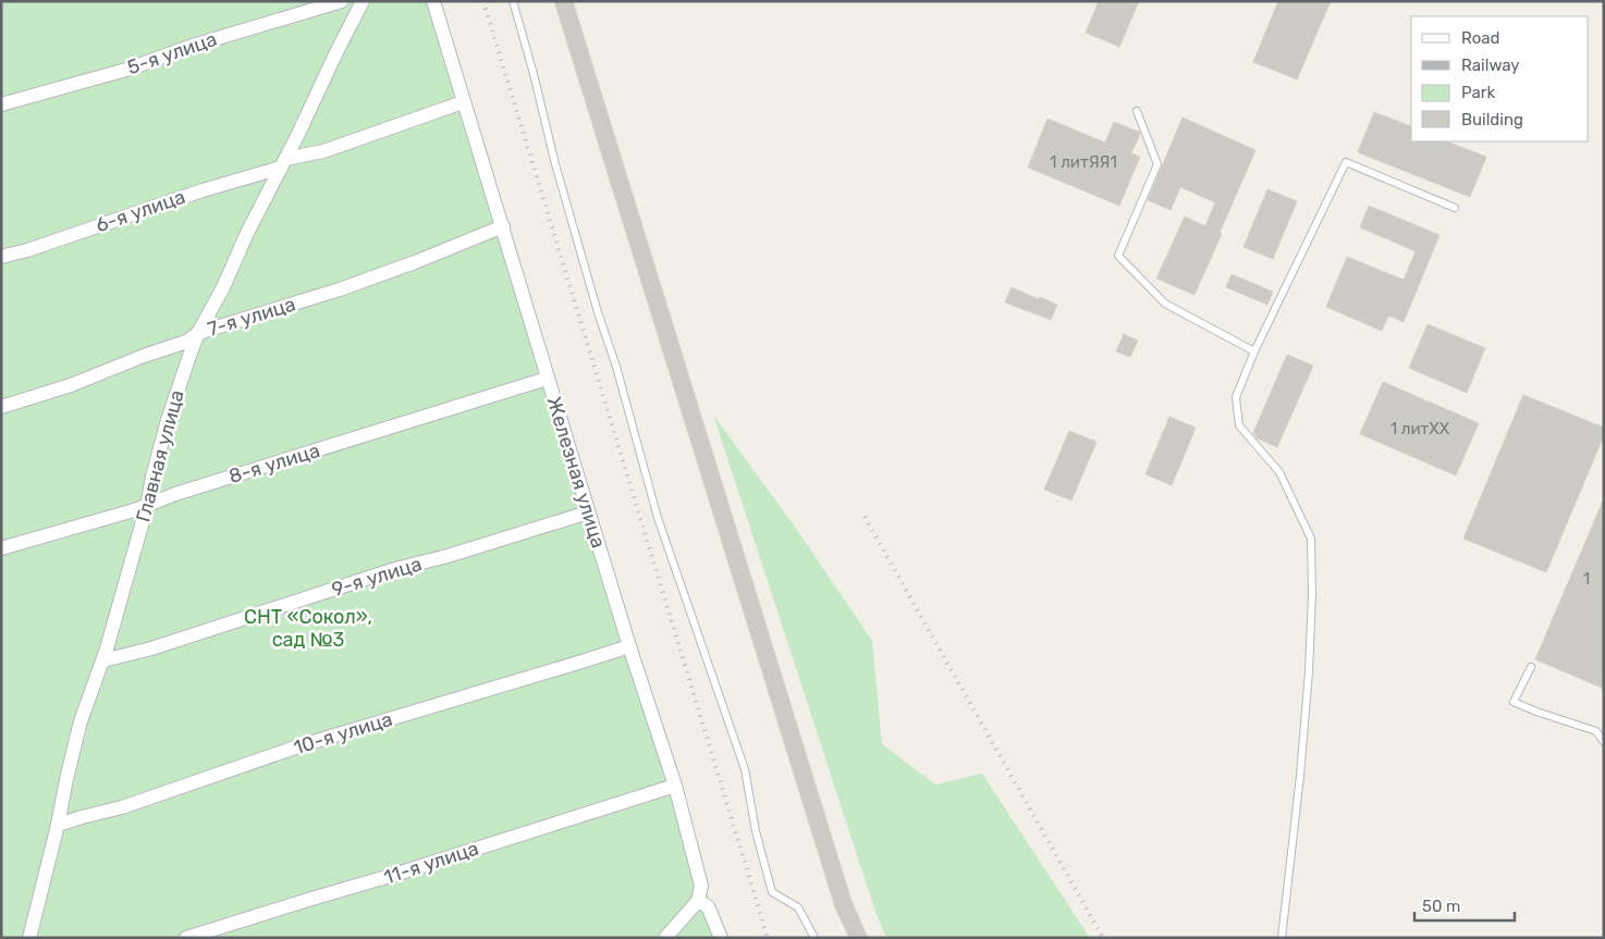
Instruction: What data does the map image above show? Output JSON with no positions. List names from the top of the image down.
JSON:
{
  "streets": {
    "street": [
      "5-я улица",
      "6-я улица",
      "7-я улица",
      "Главная улица",
      "8-я улица",
      "Железная улица",
      "9-я улица",
      "10-я улица",
      "11-я улица"
    ]
  },
  "crossings": [
    ["6-я улица", "Главная улица"],
    ["6-я улица", "Железная улица"],
    ["7-я улица", "Главная улица"],
    ["7-я улица", "Железная улица"],
    ["Главная улица", "8-я улица"],
    ["Главная улица", "9-я улица"],
    ["Главная улица", "10-я улица"],
    ["8-я улица", "Железная улица"],
    ["Железная улица", "9-я улица"],
    ["Железная улица", "10-я улица"],
    ["Железная улица", "11-я улица"]
  ],
  "parks": ["СНТ «Сокол», сад №3"],
  "house_numbers": ["1 литЯЯ1", "1 литХХ", "1"],
  "legend": [
    "Road",
    "Railway",
    "Park",
    "Building"
  ],
  "scale_bar": "50 m"
}
